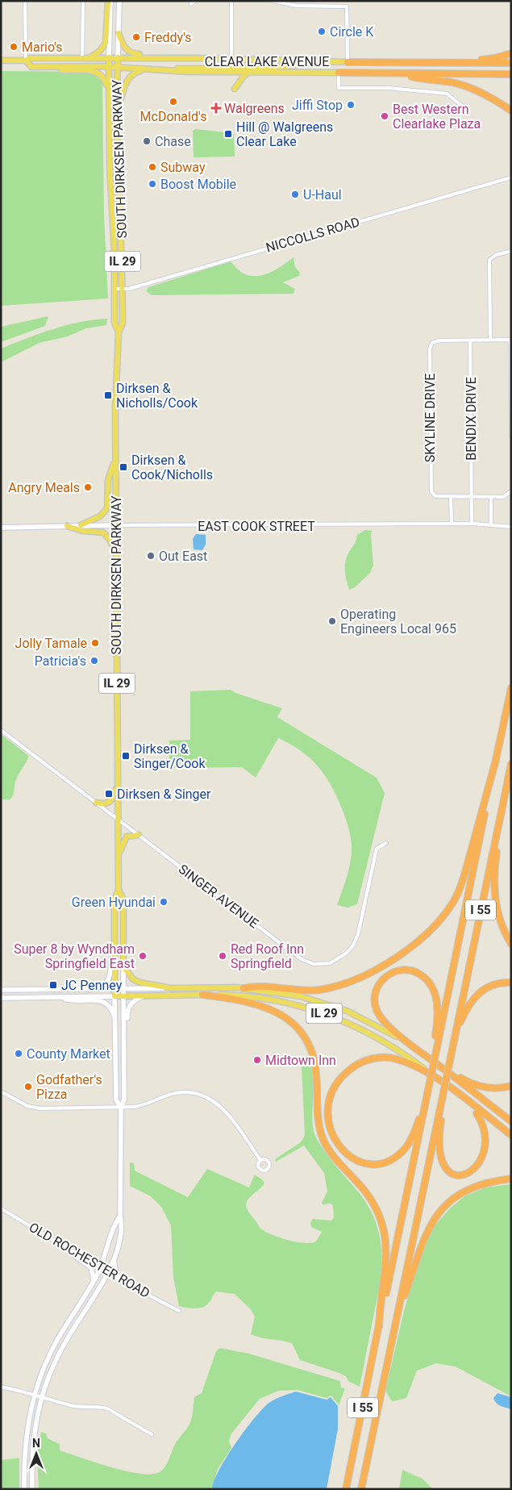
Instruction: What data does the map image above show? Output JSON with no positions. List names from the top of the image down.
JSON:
{
  "streets": {
    "highway": ["CLEAR LAKE AVENUE", "IL 29", "I 55"],
    "main road": ["SOUTH DIRKSEN PARKWAY", "EAST COOK STREET"],
    "street": [
      "NICCOLLS ROAD",
      "SKYLINE DRIVE",
      "BENDIX DRIVE",
      "SINGER AVENUE",
      "OLD ROCHESTER ROAD"
    ]
  },
  "crossings": [
    ["CLEAR LAKE AVENUE", "SOUTH DIRKSEN PARKWAY"],
    ["CLEAR LAKE AVENUE", "IL 29"],
    ["SOUTH DIRKSEN PARKWAY", "NICCOLLS ROAD"],
    ["SOUTH DIRKSEN PARKWAY", "IL 29"],
    ["SOUTH DIRKSEN PARKWAY", "EAST COOK STREET"],
    ["SOUTH DIRKSEN PARKWAY", "SINGER AVENUE"],
    ["SOUTH DIRKSEN PARKWAY", "OLD ROCHESTER ROAD"],
    ["SKYLINE DRIVE", "BENDIX DRIVE"],
    ["BENDIX DRIVE", "EAST COOK STREET"]
  ],
  "places": {
    "other": [
      "Circle K",
      "Freddy's",
      "Mario's",
      "McDonald's",
      "Jiffi Stop",
      "Best Western Clearlake Plaza",
      "Chase",
      "Subway",
      "Boost Mobile",
      "U-Haul",
      "Angry Meals",
      "Out East",
      "Operating Engineers Local 965",
      "Jolly Tamale",
      "Patricia's",
      "Green Hyundai",
      "Super 8 by Wyndham Springfield East",
      "Red Roof Inn Springfield",
      "County Market",
      "Midtown Inn",
      "Godfather's Pizza"
    ],
    "health": ["Walgreens"],
    "transit": [
      "Hill @ Walgreens Clear Lake",
      "Dirksen & Nicholls/Cook",
      "Dirksen & Cook/Nicholls",
      "Dirksen & Singer/Cook",
      "Dirksen & Singer",
      "JC Penney"
    ]
  },
  "north": "top"
}
